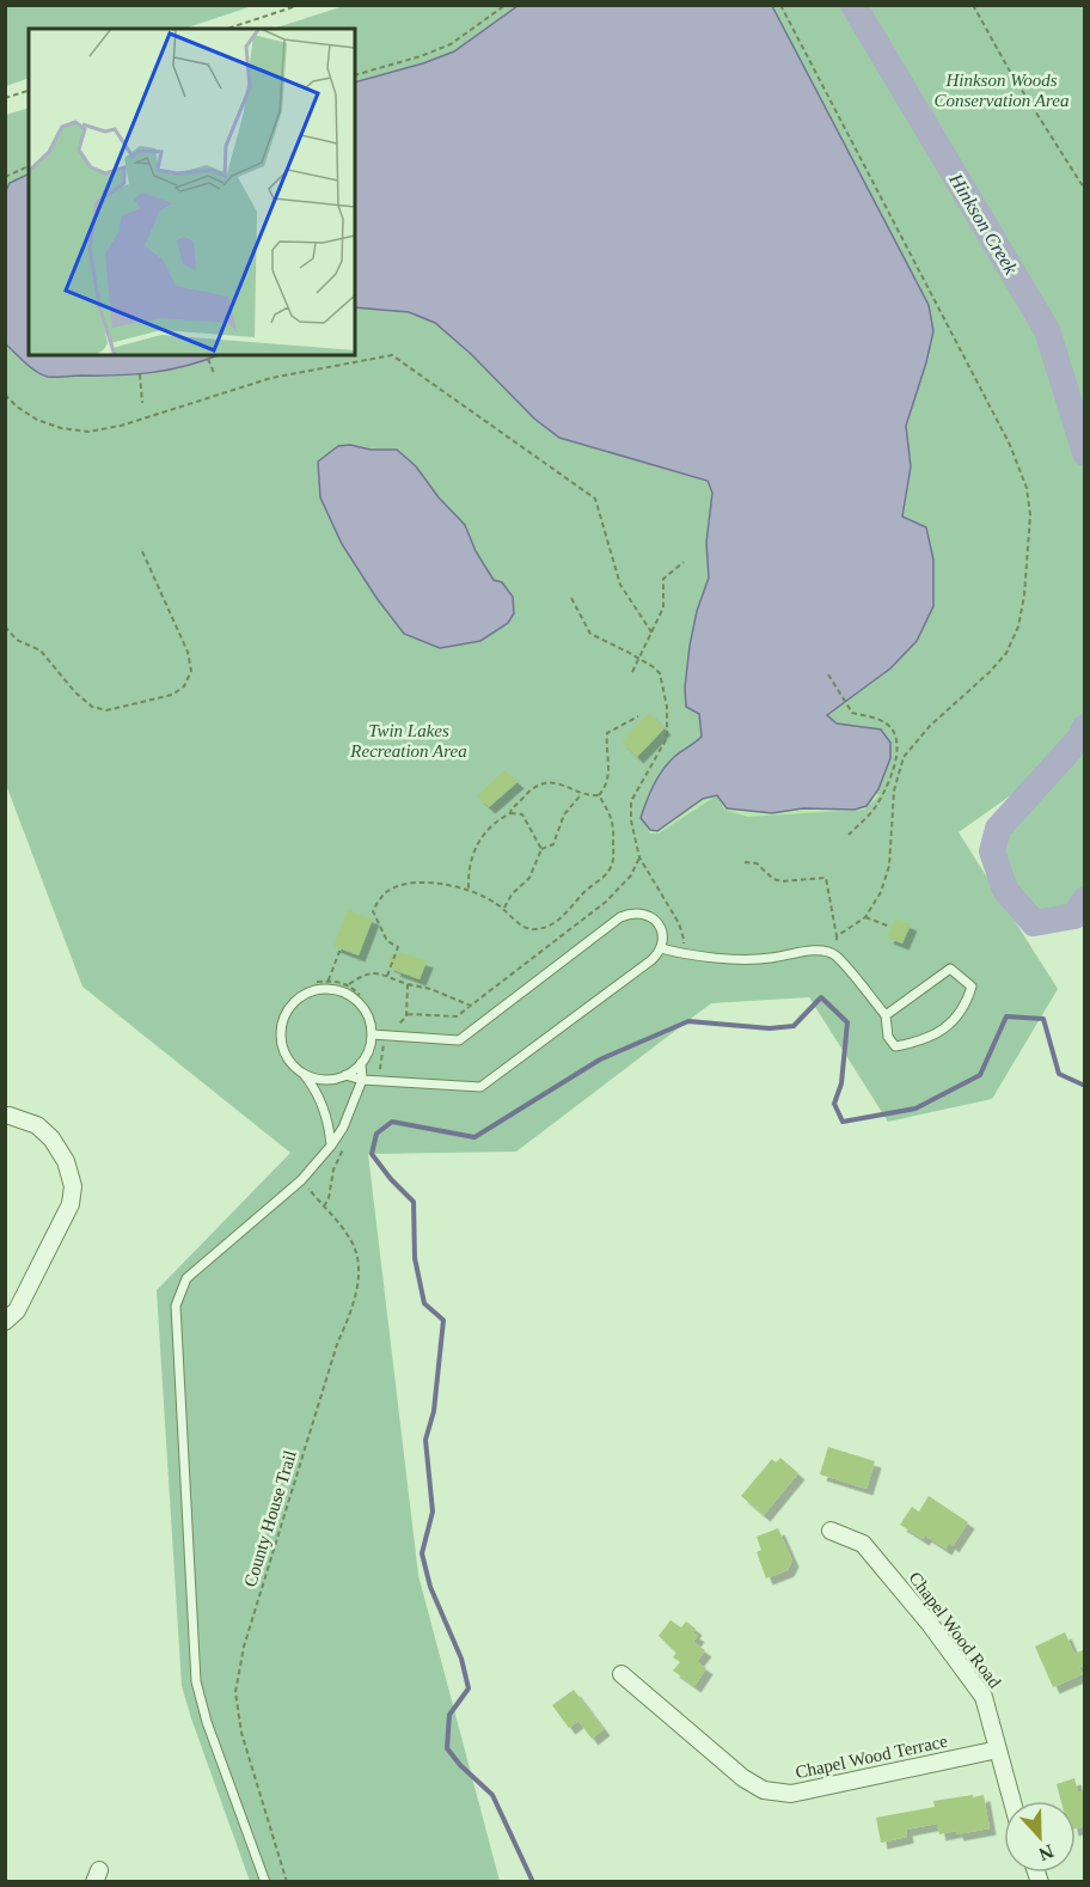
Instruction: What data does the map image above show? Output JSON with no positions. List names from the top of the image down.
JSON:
{
  "streets": {
    "street": ["Chapel Wood Road", "Chapel Wood Terrace"],
    "path": ["County House Trail"]
  },
  "crossings": [
    ["Chapel Wood Road", "Chapel Wood Terrace"]
  ],
  "water": ["Hinkson Creek"],
  "parks": ["Hinkson Woods Conservation Area", "Twin Lakes Recreation Area"],
  "north": "bottom"
}
